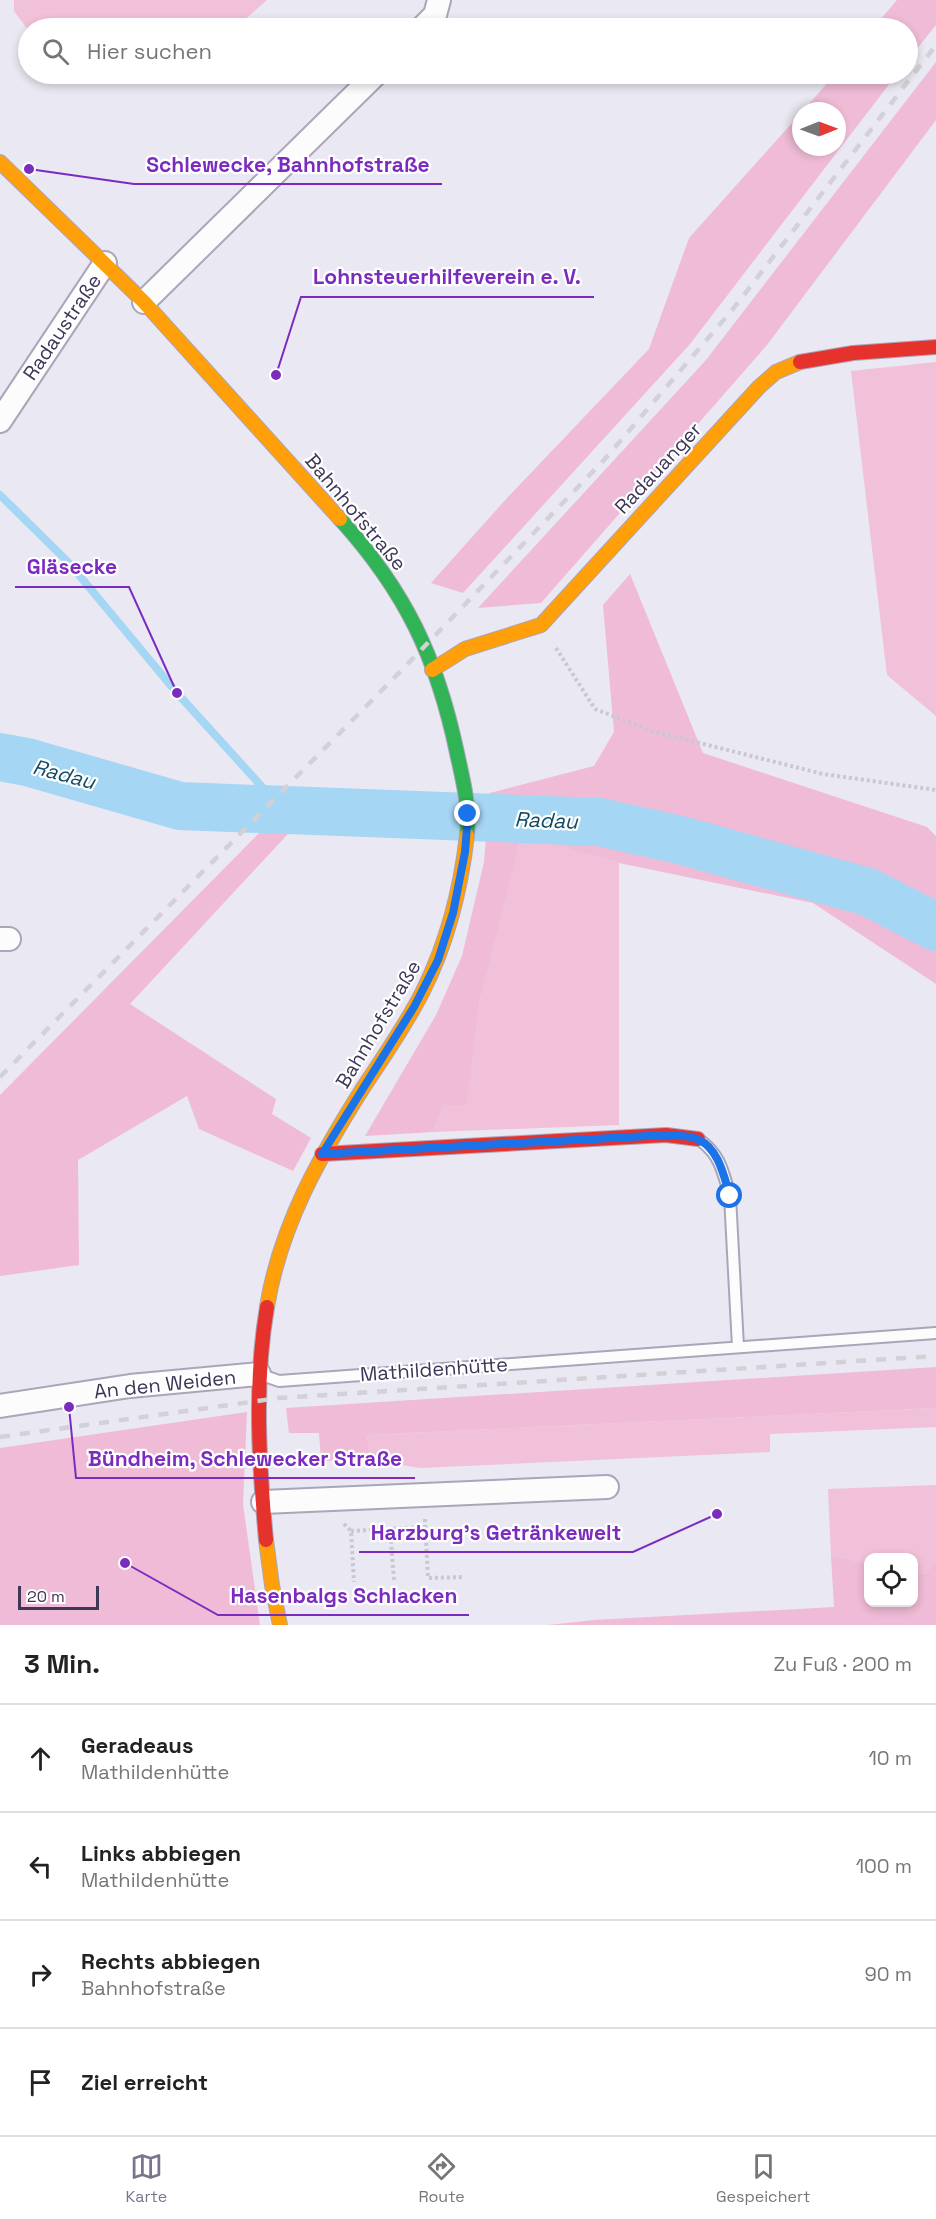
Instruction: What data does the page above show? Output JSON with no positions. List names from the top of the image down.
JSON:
{
  "streets": {
    "street": [
      "Radaustraße",
      "Radauanger",
      "Bahnhofstraße",
      "An den Weiden"
    ],
    "lane": ["Mathildenhütte"]
  },
  "crossings": [
    ["Radaustraße", "Bahnhofstraße"],
    ["Radauanger", "Bahnhofstraße"],
    ["Bahnhofstraße", "Mathildenhütte"],
    ["Bahnhofstraße", "An den Weiden"],
    ["Mathildenhütte", "An den Weiden"]
  ],
  "water": ["Radau"],
  "places": [
    "Schlewecke, Bahnhofstraße",
    "Lohnsteuerhilfeverein e. V.",
    "Gläsecke",
    "Bündheim, Schlewecker Straße",
    "Harzburg's Getränkewelt",
    "Hasenbalgs Schlacken"
  ],
  "scale_bar": "20 m",
  "north": "right",
  "page": {
    "search": "Hier suchen",
    "scale": "20 m",
    "heading": ["3 Min.", "Zu Fuß · 200 m"],
    "list": [
      ["Geradeaus", "Mathildenhütte", "10 m"],
      ["Links abbiegen", "Mathildenhütte", "100 m"],
      ["Rechts abbiegen", "Bahnhofstraße", "90 m"],
      "Ziel erreicht"
    ],
    "nav": ["Karte", "Route", "Gespeichert"]
  }
}
